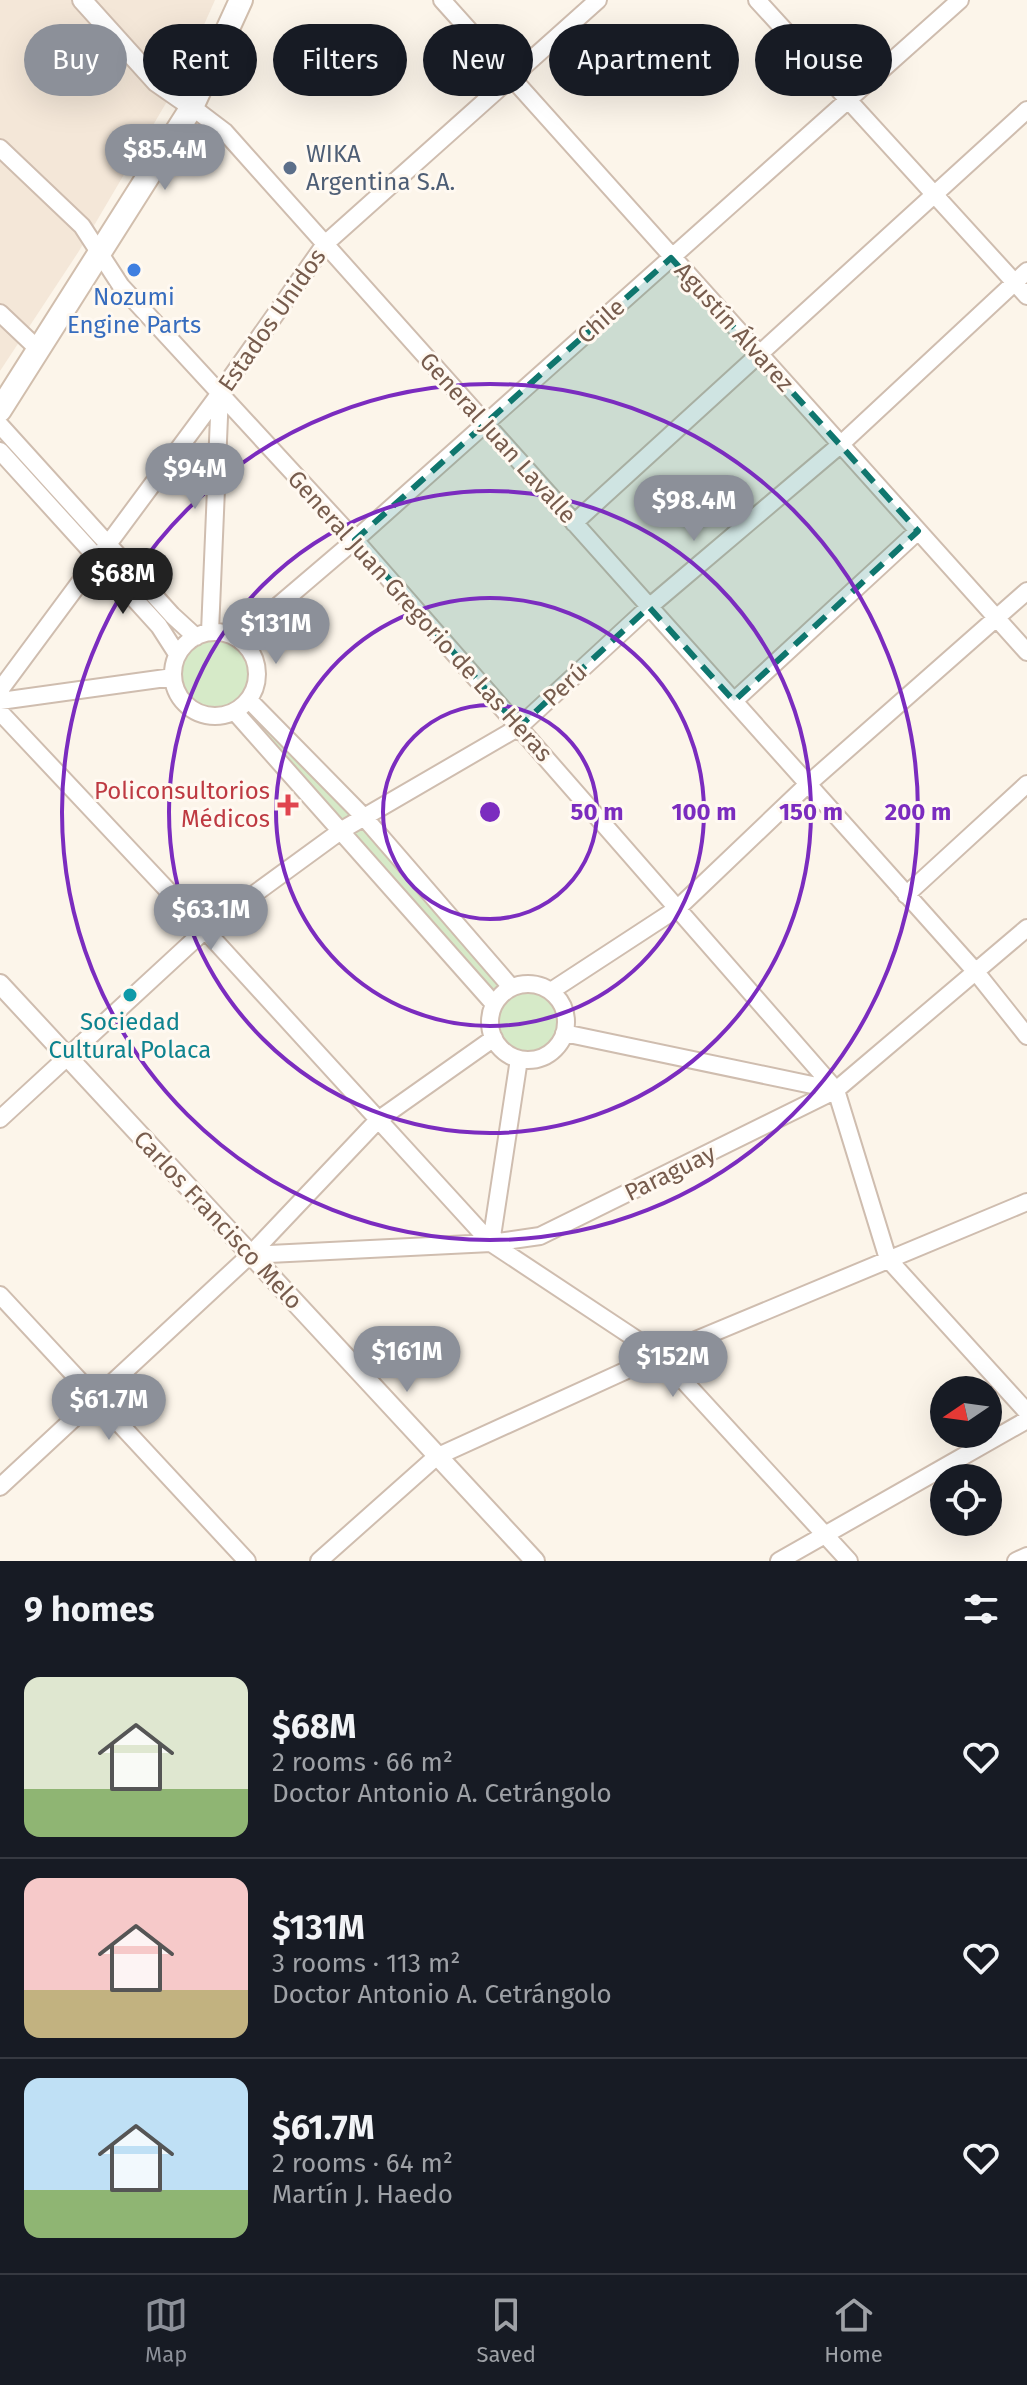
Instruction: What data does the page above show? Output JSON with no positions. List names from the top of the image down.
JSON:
{
  "streets": {
    "street": [
      "Estados Unidos",
      "Chile",
      "Agustín Álvarez",
      "General Juan Lavalle",
      "General Juan Gregorio de Las Heras",
      "Perú",
      "Paraguay",
      "Carlos Francisco Melo"
    ]
  },
  "crossings": [
    ["Estados Unidos", "General Juan Lavalle"],
    ["Estados Unidos", "General Juan Gregorio de Las Heras"],
    ["Chile", "Agustín Álvarez"],
    ["Chile", "General Juan Lavalle"],
    ["Chile", "General Juan Gregorio de Las Heras"],
    ["Agustín Álvarez", "Perú"],
    ["General Juan Lavalle", "Perú"],
    ["General Juan Lavalle", "Paraguay"],
    ["General Juan Gregorio de Las Heras", "Perú"],
    ["General Juan Gregorio de Las Heras", "Paraguay"],
    ["Perú", "Carlos Francisco Melo"],
    ["Paraguay", "Carlos Francisco Melo"]
  ],
  "places": {
    "other": ["WIKA Argentina S.A.", "Nozumi Engine Parts", "Sociedad Cultural Polaca"],
    "health": ["Policonsultorios Médicos"]
  },
  "north": "left",
  "page": {
    "chip": [
      "Buy",
      "Rent",
      "Filters",
      "New",
      "Apartment",
      "House"
    ],
    "price": [
      "$85.4M",
      "$94M",
      "$98.4M",
      "$68M",
      "$131M",
      "$63.1M",
      "$161M",
      "$152M",
      "$61.7M"
    ],
    "heading": "9 homes",
    "list": [
      {
        "name": "$68M",
        "note": "2 rooms · 66 m² · Doctor Antonio A. Cetrángolo"
      },
      {
        "name": "$131M",
        "note": "3 rooms · 113 m² · Doctor Antonio A. Cetrángolo"
      },
      {
        "name": "$61.7M",
        "note": "2 rooms · 64 m² · Martín J. Haedo"
      }
    ],
    "tabs": ["Map", "Saved", "Home"]
  },
  "rings": [
    "50 m",
    "100 m",
    "150 m",
    "200 m"
  ]
}
